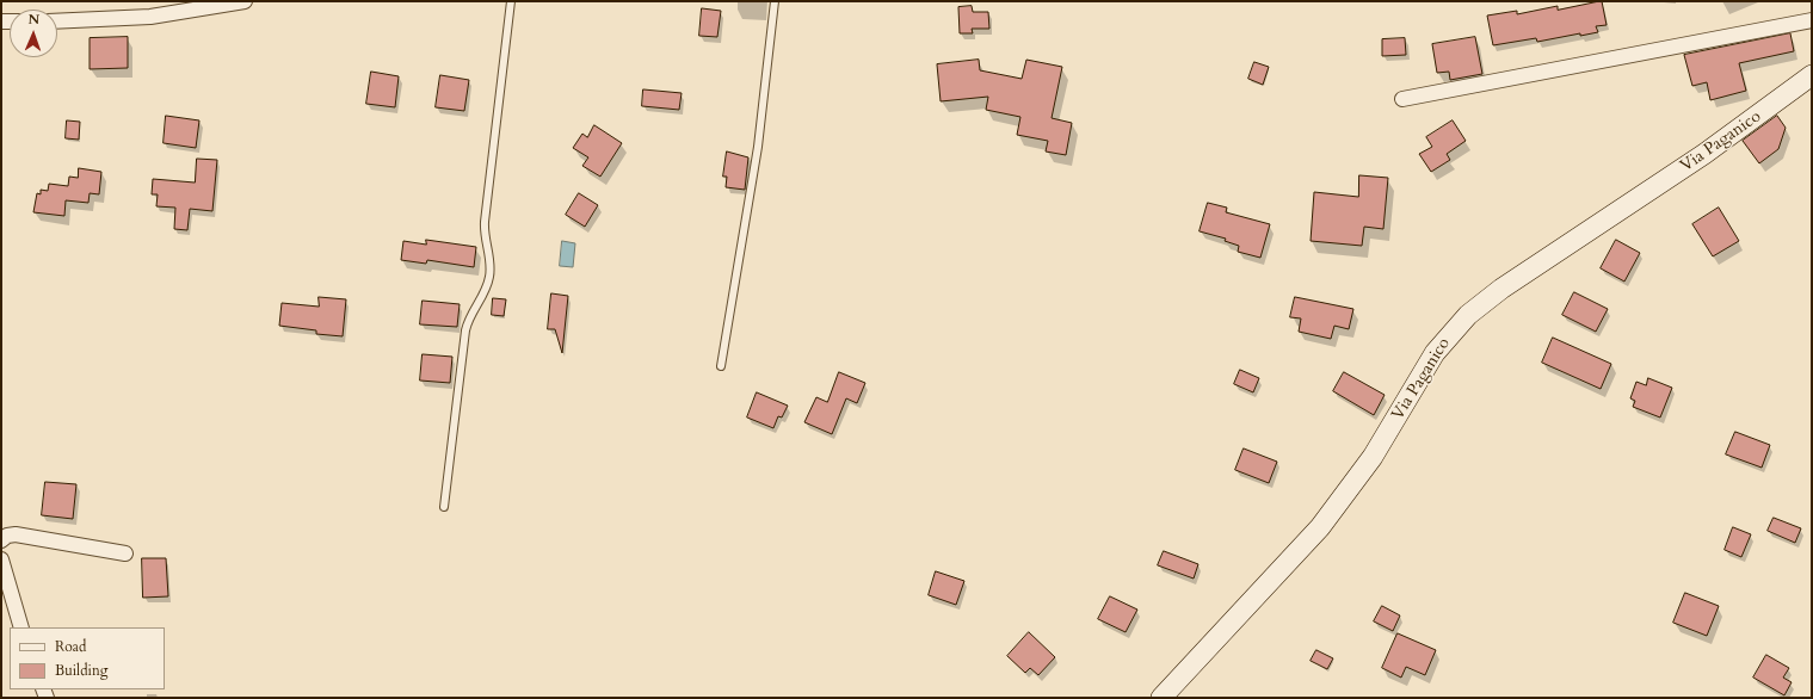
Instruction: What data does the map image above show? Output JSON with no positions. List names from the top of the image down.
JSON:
{
  "streets": {
    "street": ["Via Paganico"]
  },
  "legend": ["Road", "Building"],
  "north": "top"
}
